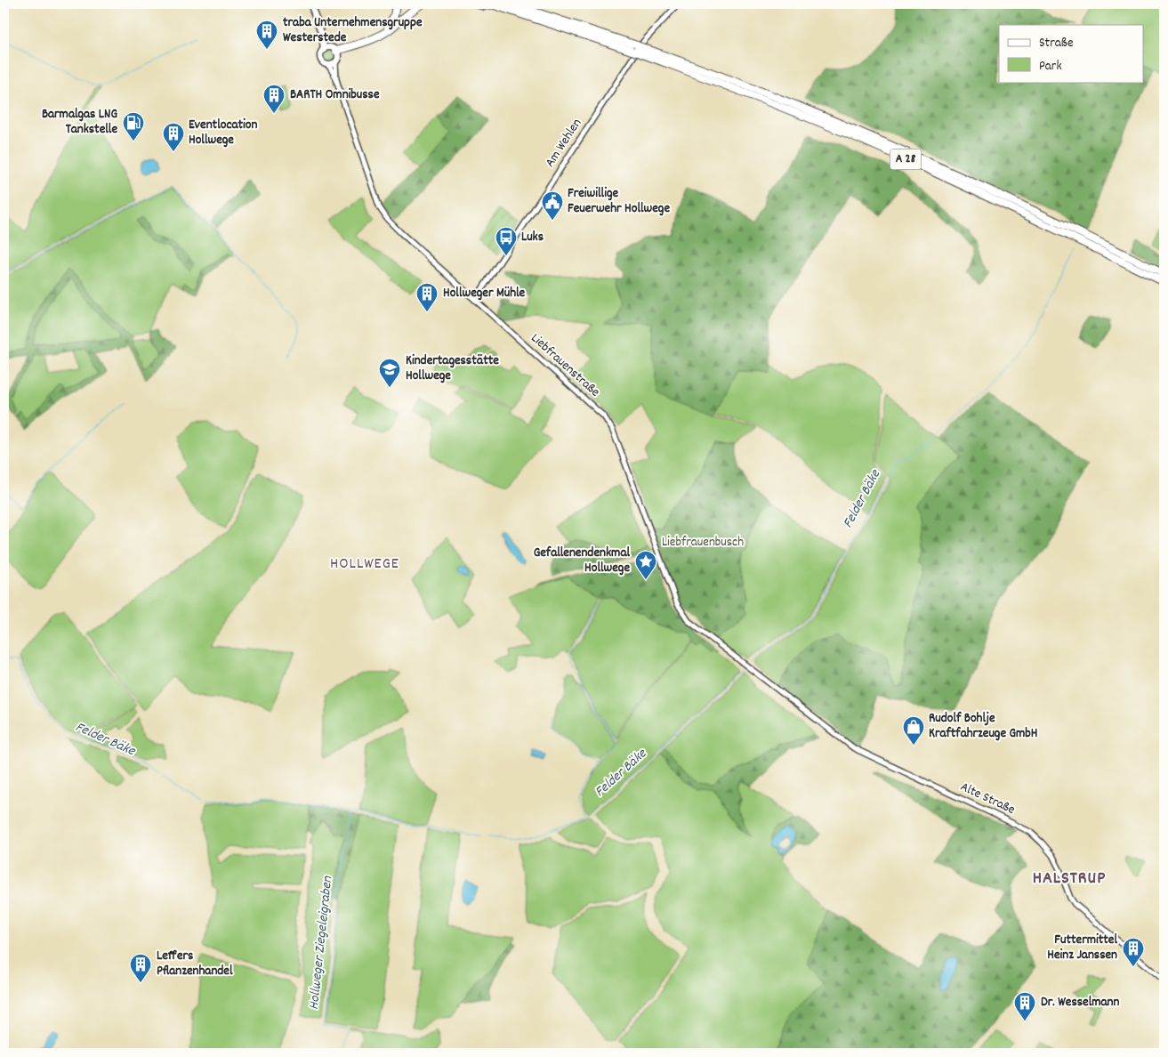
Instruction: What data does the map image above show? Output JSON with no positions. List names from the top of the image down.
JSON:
{
  "streets": {
    "highway": ["A 28"],
    "main road": ["Liebfrauenstraße"],
    "street": ["Am Wehlen", "Alte Straße"]
  },
  "crossings": [
    ["Am Wehlen", "Liebfrauenstraße"],
    ["Liebfrauenstraße", "Alte Straße"]
  ],
  "districts": ["HOLLWEGE", "HALSTRUP"],
  "water": ["Felder Bäke", "Hollweger Ziegeleigraben"],
  "parks": ["Liebfrauenbusch"],
  "places": {
    "building": [
      "traba Unternehmensgruppe Westerstede",
      "BARTH Omnibusse",
      "Eventlocation Hollwege",
      "Hollweger Mühle",
      "Futtermittel Heinz Janssen",
      "Leffers Pflanzenhandel",
      "Dr. Wesselmann"
    ],
    "fuel station": ["Barmalgas LNG Tankstelle"],
    "public building": ["Freiwillige Feuerwehr Hollwege"],
    "bus stop": ["Luks"],
    "school or university": ["Kindertagesstätte Hollwege"],
    "place": ["Gefallenendenkmal Hollwege"],
    "shop": ["Rudolf Bohlje Kraftfahrzeuge GmbH"]
  },
  "legend": ["Straße", "Park"]
}
